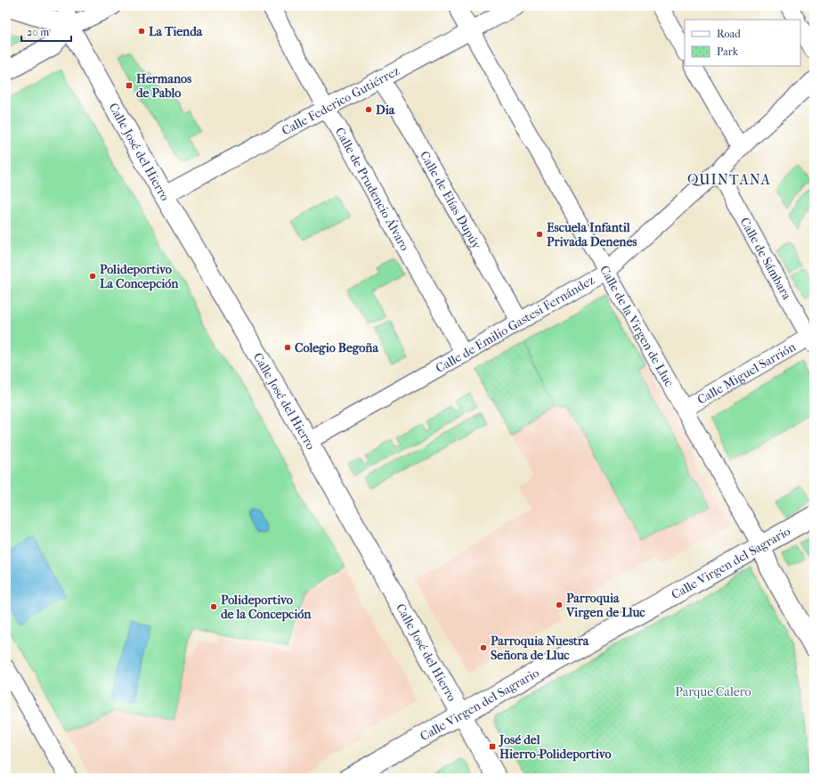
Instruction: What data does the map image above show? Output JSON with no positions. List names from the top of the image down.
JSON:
{
  "streets": {
    "street": [
      "Calle Federico Gutiérrez",
      "Calle José del Hierro",
      "Calle de Prudencio Álvaro",
      "Calle de Elías Dupúy",
      "Calle de Sámbara",
      "Calle de Emilio Gastesi Fernández",
      "Calle de la Virgen de Lluc",
      "Calle Miguel Sarrión",
      "Calle Virgen del Sagrario"
    ]
  },
  "crossings": [
    ["Calle Federico Gutiérrez", "Calle José del Hierro"],
    ["Calle Federico Gutiérrez", "Calle de Prudencio Álvaro"],
    ["Calle Federico Gutiérrez", "Calle de Elías Dupúy"],
    ["Calle Federico Gutiérrez", "Calle de la Virgen de Lluc"],
    ["Calle José del Hierro", "Calle de Emilio Gastesi Fernández"],
    ["Calle José del Hierro", "Calle Virgen del Sagrario"],
    ["Calle de Prudencio Álvaro", "Calle de Emilio Gastesi Fernández"],
    ["Calle de Elías Dupúy", "Calle de Emilio Gastesi Fernández"],
    ["Calle de Sámbara", "Calle de Emilio Gastesi Fernández"],
    ["Calle de Sámbara", "Calle Miguel Sarrión"],
    ["Calle de Emilio Gastesi Fernández", "Calle de la Virgen de Lluc"],
    ["Calle de la Virgen de Lluc", "Calle Miguel Sarrión"],
    ["Calle de la Virgen de Lluc", "Calle Virgen del Sagrario"]
  ],
  "districts": ["QUINTANA"],
  "parks": ["Parque Calero"],
  "places": {
    "other": [
      "La Tienda",
      "Dia",
      "Escuela Infantil Privada Denenes",
      "Polideportivo La Concepción",
      "Colegio Begoña",
      "Parroquia Virgen de Lluc",
      "Polideportivo de la Concepción",
      "Parroquia Nuestra Señora de Lluc"
    ],
    "transit": ["Hermanos de Pablo", "José del Hierro-Polideportivo"]
  },
  "legend": ["Road", "Park"],
  "scale_bar": "20 m"
}
